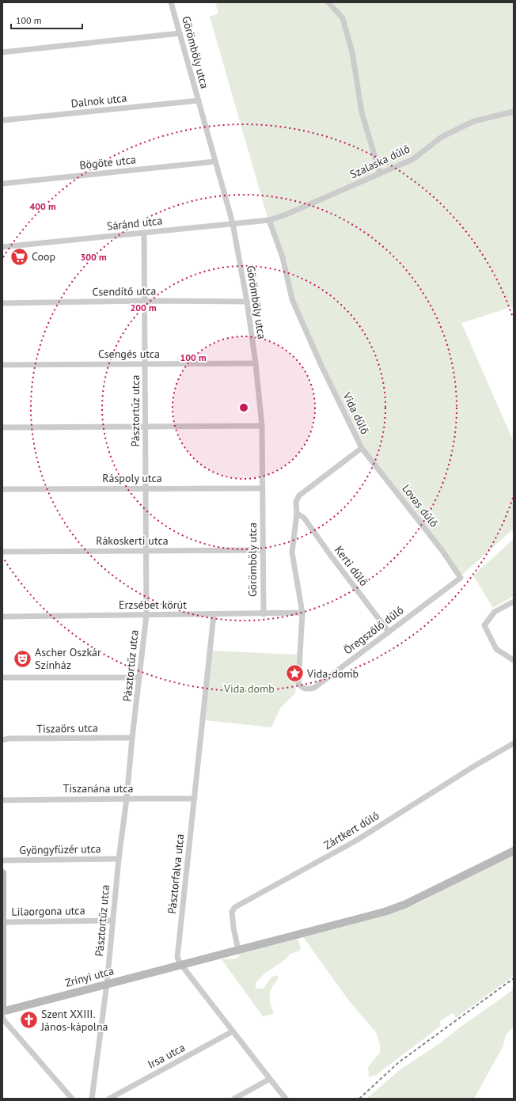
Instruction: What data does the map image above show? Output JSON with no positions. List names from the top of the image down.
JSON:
{
  "streets": {
    "main road": ["Zrínyi utca"],
    "street": [
      "Görömböly utca",
      "Dalnok utca",
      "Szalaska dűlő",
      "Bögöte utca",
      "Sáránd utca",
      "Csendítő utca",
      "Csengés utca",
      "Pásztortűz utca",
      "Vida dűlő",
      "Ráspoly utca",
      "Lovas dűlő",
      "Rákoskerti utca",
      "Kerti dűlő",
      "Erzsébet körút",
      "Öregszőlő dűlő",
      "Tiszaörs utca",
      "Tiszanána utca",
      "Zártkert dűlő",
      "Gyöngyfüzér utca",
      "Pásztorfalva utca",
      "Lilaorgona utca",
      "Irsa utca"
    ]
  },
  "crossings": [
    ["Görömböly utca", "Dalnok utca"],
    ["Görömböly utca", "Bögöte utca"],
    ["Görömböly utca", "Sáránd utca"],
    ["Görömböly utca", "Csendítő utca"],
    ["Görömböly utca", "Csengés utca"],
    ["Görömböly utca", "Ráspoly utca"],
    ["Görömböly utca", "Rákoskerti utca"],
    ["Görömböly utca", "Erzsébet körút"],
    ["Szalaska dűlő", "Sáránd utca"],
    ["Szalaska dűlő", "Vida dűlő"],
    ["Sáránd utca", "Pásztortűz utca"],
    ["Sáránd utca", "Vida dűlő"],
    ["Csendítő utca", "Pásztortűz utca"],
    ["Csengés utca", "Pásztortűz utca"],
    ["Pásztortűz utca", "Ráspoly utca"],
    ["Pásztortűz utca", "Rákoskerti utca"],
    ["Pásztortűz utca", "Erzsébet körút"],
    ["Pásztortűz utca", "Tiszaörs utca"],
    ["Pásztortűz utca", "Tiszanána utca"],
    ["Pásztortűz utca", "Gyöngyfüzér utca"],
    ["Pásztortűz utca", "Lilaorgona utca"],
    ["Pásztortűz utca", "Zrínyi utca"],
    ["Vida dűlő", "Lovas dűlő"],
    ["Vida dűlő", "Kerti dűlő"],
    ["Vida dűlő", "Erzsébet körút"],
    ["Vida dűlő", "Öregszőlő dűlő"],
    ["Lovas dűlő", "Öregszőlő dűlő"],
    ["Kerti dűlő", "Öregszőlő dűlő"],
    ["Erzsébet körút", "Pásztorfalva utca"],
    ["Tiszanána utca", "Pásztorfalva utca"],
    ["Zártkert dűlő", "Zrínyi utca"],
    ["Pásztorfalva utca", "Zrínyi utca"],
    ["Pásztorfalva utca", "Irsa utca"]
  ],
  "parks": ["Vida domb"],
  "places": {
    "supermarket": ["Coop"],
    "theatre": ["Ascher Oszkár Színház"],
    "place": ["Vida-domb"],
    "church": ["Szent XXIII. János-kápolna"]
  },
  "scale_bar": "100 m",
  "rings": [
    "400 m",
    "300 m",
    "200 m",
    "100 m"
  ]
}
